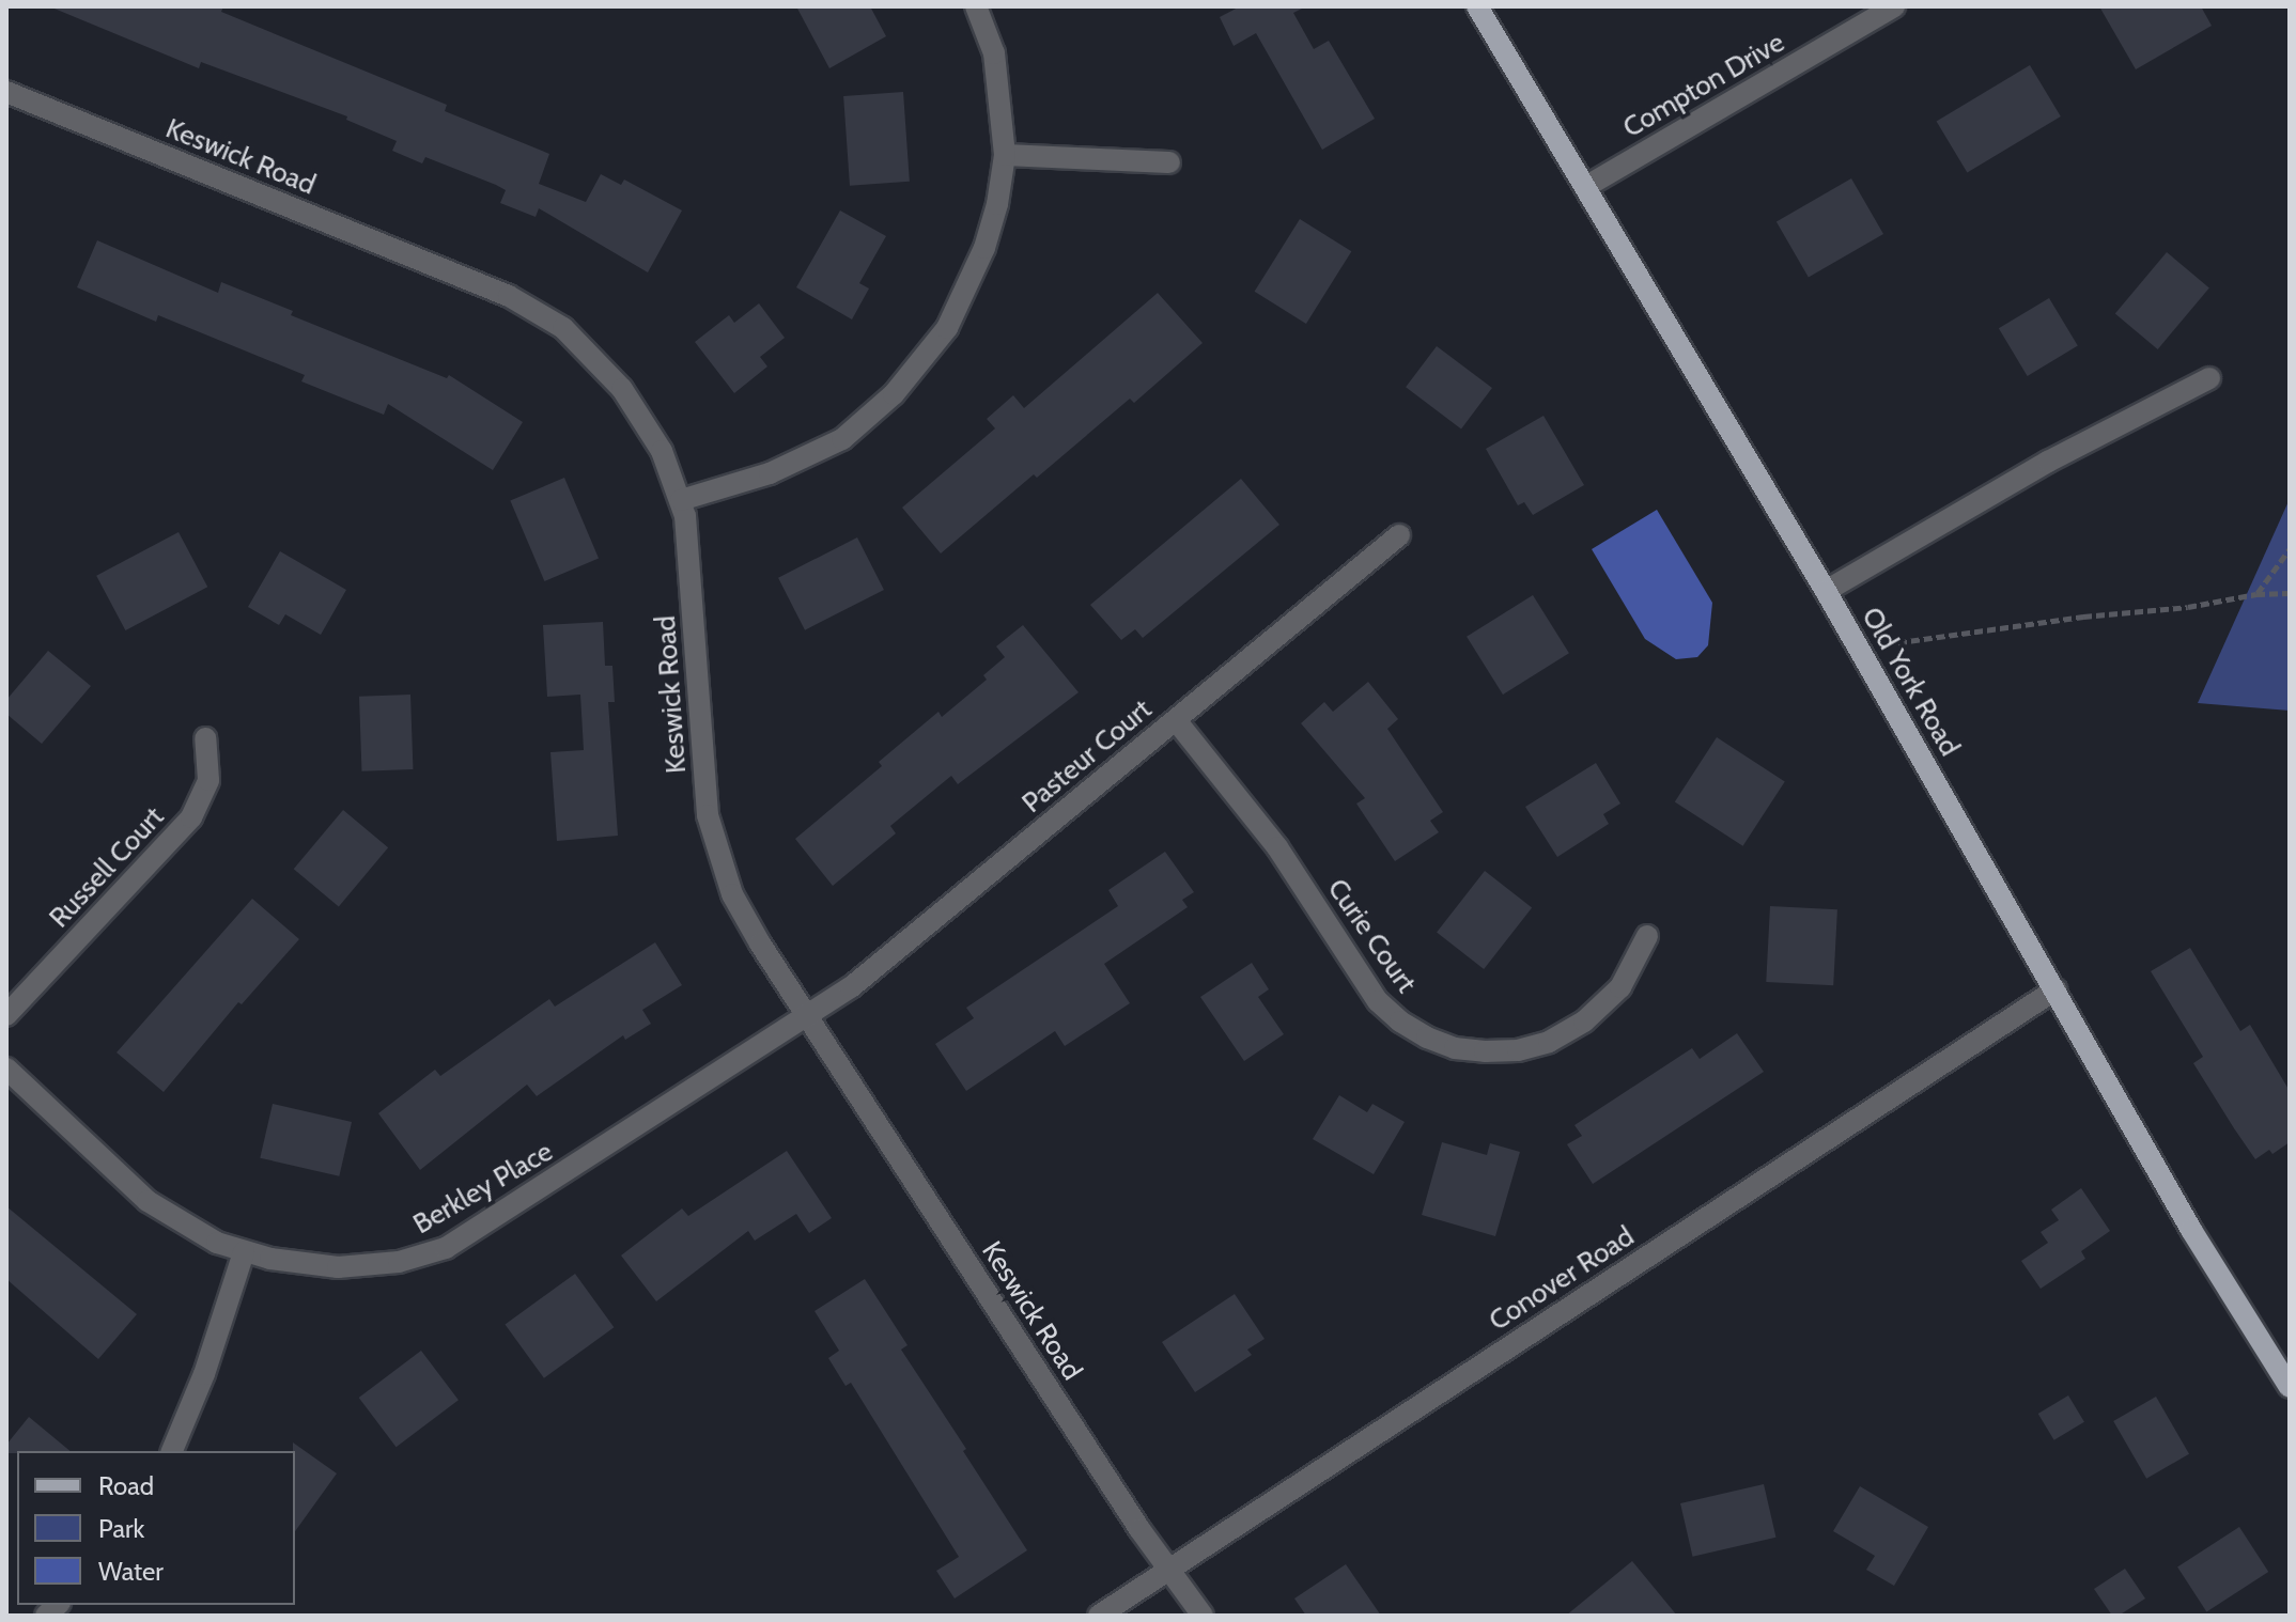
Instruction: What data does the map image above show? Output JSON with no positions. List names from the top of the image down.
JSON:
{
  "streets": {
    "main road": ["Old York Road"],
    "street": [
      "Compton Drive",
      "Keswick Road",
      "Pasteur Court",
      "Russell Court",
      "Curie Court",
      "Berkley Place",
      "Conover Road"
    ]
  },
  "crossings": [
    ["Compton Drive", "Old York Road"],
    ["Keswick Road", "Pasteur Court"],
    ["Keswick Road", "Berkley Place"],
    ["Keswick Road", "Conover Road"],
    ["Old York Road", "Conover Road"],
    ["Pasteur Court", "Curie Court"],
    ["Pasteur Court", "Berkley Place"]
  ],
  "legend": ["Road", "Park", "Water"]
}
